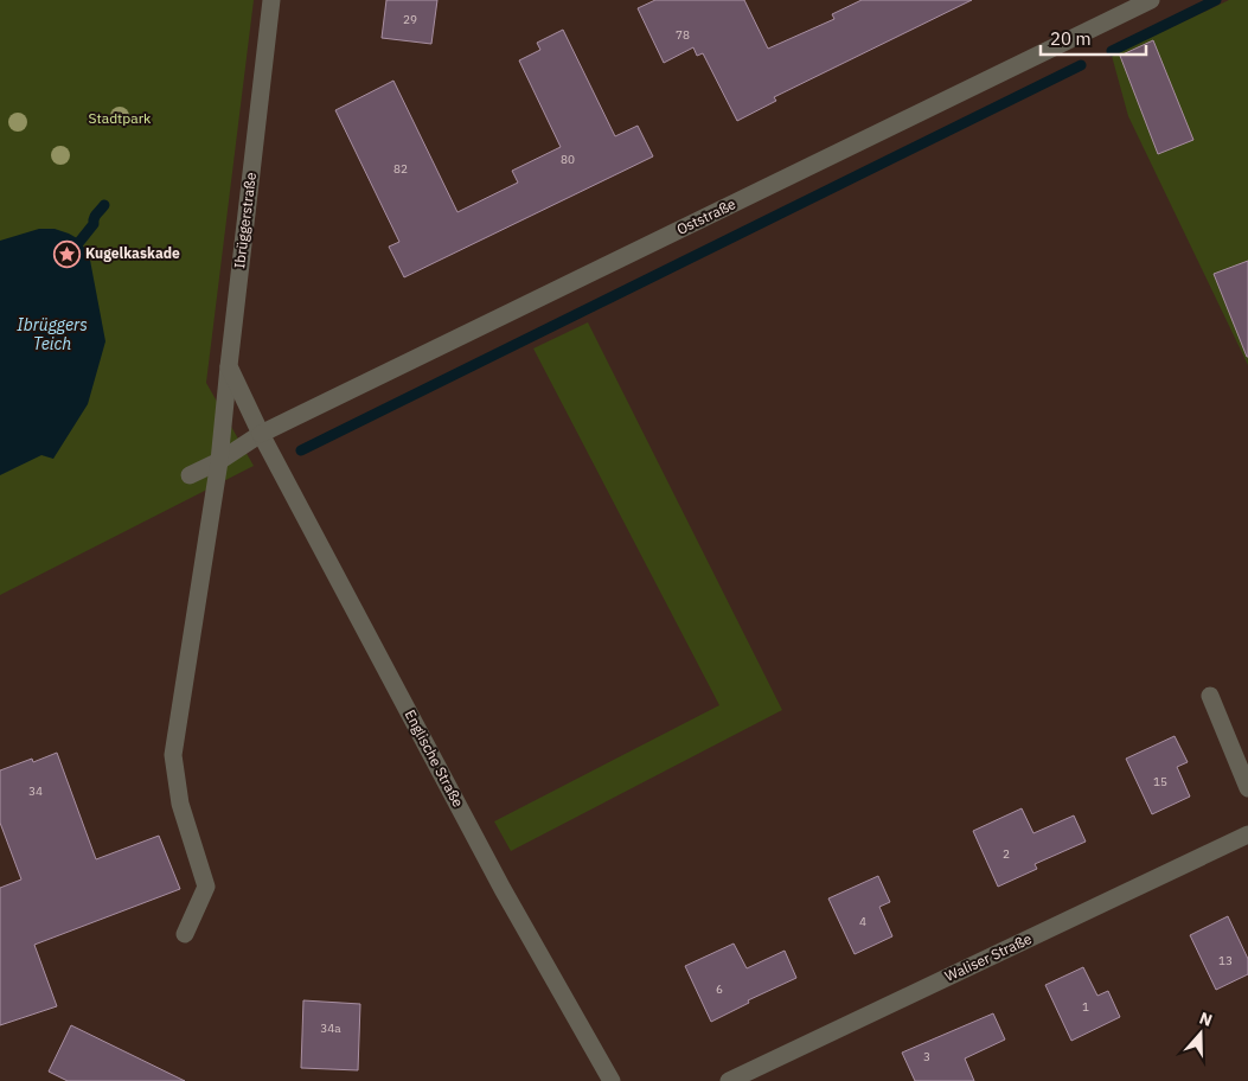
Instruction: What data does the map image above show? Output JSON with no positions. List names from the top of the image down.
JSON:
{
  "streets": {
    "street": [
      "Oststraße",
      "Ibrüggerstraße",
      "Englische Straße",
      "Waliser Straße"
    ]
  },
  "crossings": [
    ["Oststraße", "Ibrüggerstraße"],
    ["Oststraße", "Englische Straße"]
  ],
  "water": ["Ibrüggers Teich"],
  "parks": ["Stadtpark"],
  "places": {
    "place": ["Kugelkaskade"]
  },
  "house_numbers": [
    "29",
    "78",
    "80",
    "82",
    "15",
    "34",
    "2",
    "4",
    "13",
    "6",
    "1",
    "34a",
    "3"
  ],
  "scale_bar": "20 m",
  "north": "top"
}
